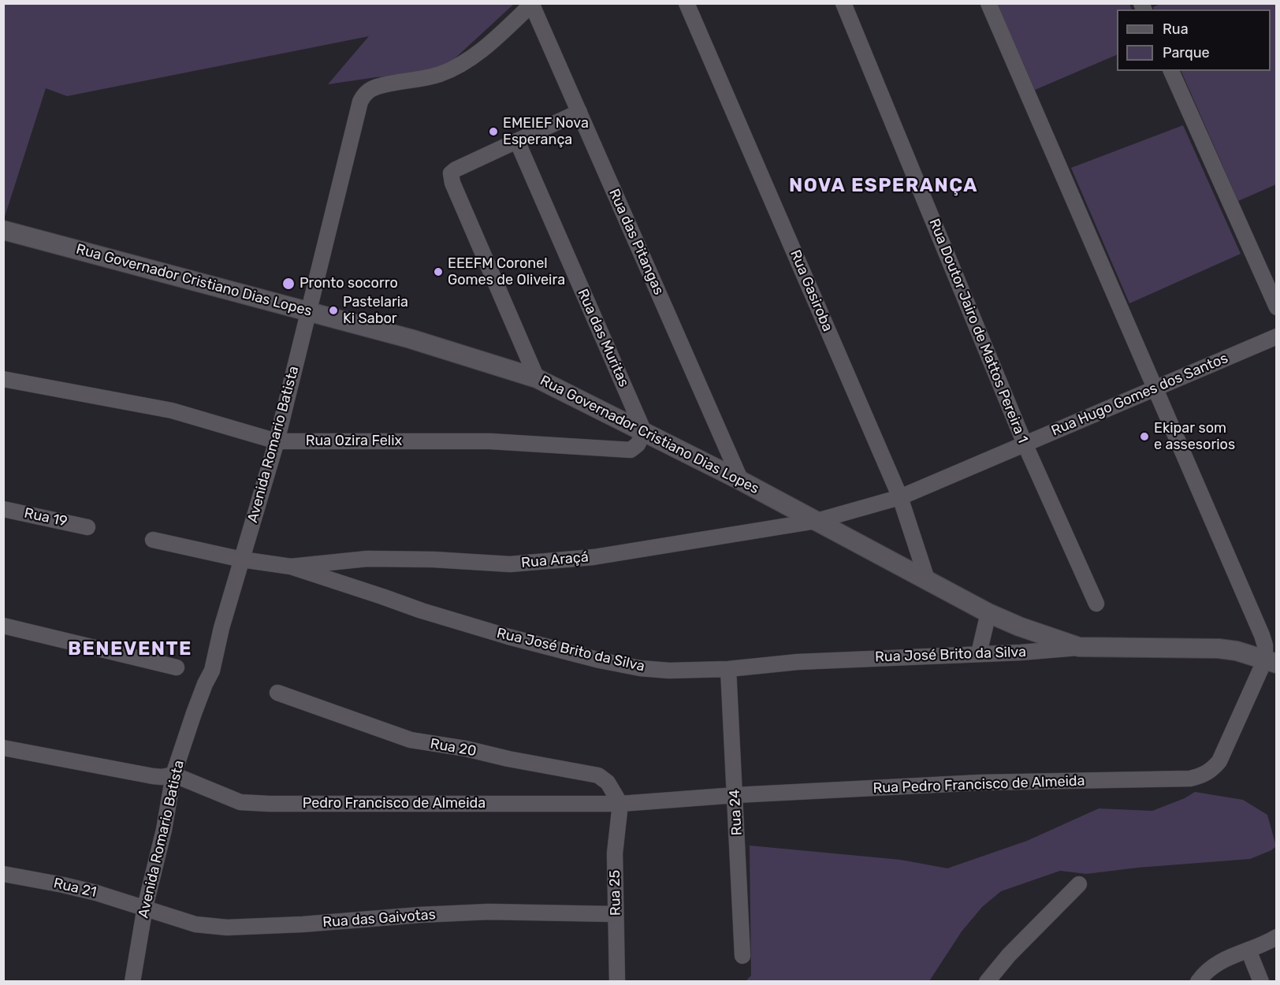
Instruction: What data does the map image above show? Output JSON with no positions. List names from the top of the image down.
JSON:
{
  "streets": {
    "street": [
      "Rua das Pitangas",
      "Rua Governador Cristiano Dias Lopes",
      "Rua Gasiroba",
      "Rua Doutor Jairo de Mattos Pereira 1",
      "Rua das Muritas",
      "Rua Hugo Gomes dos Santos",
      "Rua Ozira Felix",
      "Avenida Romario Batista",
      "Rua 19",
      "Rua Araçá",
      "Rua José Brito da Silva",
      "Rua 20",
      "Rua Pedro Francisco de Almeida",
      "Pedro Francisco de Almeida",
      "Rua 24",
      "Rua 21",
      "Rua 25",
      "Rua das Gaivotas"
    ]
  },
  "crossings": [
    ["Rua das Pitangas", "Rua Governador Cristiano Dias Lopes"],
    ["Rua das Pitangas", "Avenida Romario Batista"],
    ["Rua Governador Cristiano Dias Lopes", "Rua Gasiroba"],
    ["Rua Governador Cristiano Dias Lopes", "Rua das Muritas"],
    ["Rua Governador Cristiano Dias Lopes", "Rua Hugo Gomes dos Santos"],
    ["Rua Governador Cristiano Dias Lopes", "Rua Ozira Felix"],
    ["Rua Governador Cristiano Dias Lopes", "Avenida Romario Batista"],
    ["Rua Governador Cristiano Dias Lopes", "Rua Araçá"],
    ["Rua Governador Cristiano Dias Lopes", "Rua José Brito da Silva"],
    ["Rua Governador Cristiano Dias Lopes", "Rua Pedro Francisco de Almeida"],
    ["Rua Gasiroba", "Rua Hugo Gomes dos Santos"],
    ["Rua Doutor Jairo de Mattos Pereira 1", "Rua Hugo Gomes dos Santos"],
    ["Rua das Muritas", "Rua Ozira Felix"],
    ["Rua Hugo Gomes dos Santos", "Rua Araçá"],
    ["Rua Ozira Felix", "Avenida Romario Batista"],
    ["Avenida Romario Batista", "Rua José Brito da Silva"],
    ["Avenida Romario Batista", "Pedro Francisco de Almeida"],
    ["Avenida Romario Batista", "Rua 21"],
    ["Avenida Romario Batista", "Rua das Gaivotas"],
    ["Rua Araçá", "Rua José Brito da Silva"],
    ["Rua José Brito da Silva", "Rua 24"],
    ["Rua 20", "Rua Pedro Francisco de Almeida"],
    ["Rua 20", "Pedro Francisco de Almeida"],
    ["Rua 20", "Rua 25"],
    ["Rua Pedro Francisco de Almeida", "Pedro Francisco de Almeida"],
    ["Rua Pedro Francisco de Almeida", "Rua 24"],
    ["Rua Pedro Francisco de Almeida", "Rua 25"],
    ["Pedro Francisco de Almeida", "Rua 25"],
    ["Rua 21", "Rua das Gaivotas"],
    ["Rua 25", "Rua das Gaivotas"]
  ],
  "districts": ["NOVA ESPERANÇA", "BENEVENTE"],
  "places": [
    "EMEIEF Nova Esperança",
    "EEEFM Coronel Gomes de Oliveira",
    "Pronto socorro",
    "Pastelaria Ki Sabor",
    "Ekipar som e assesorios"
  ],
  "legend": ["Rua", "Parque"]
}
